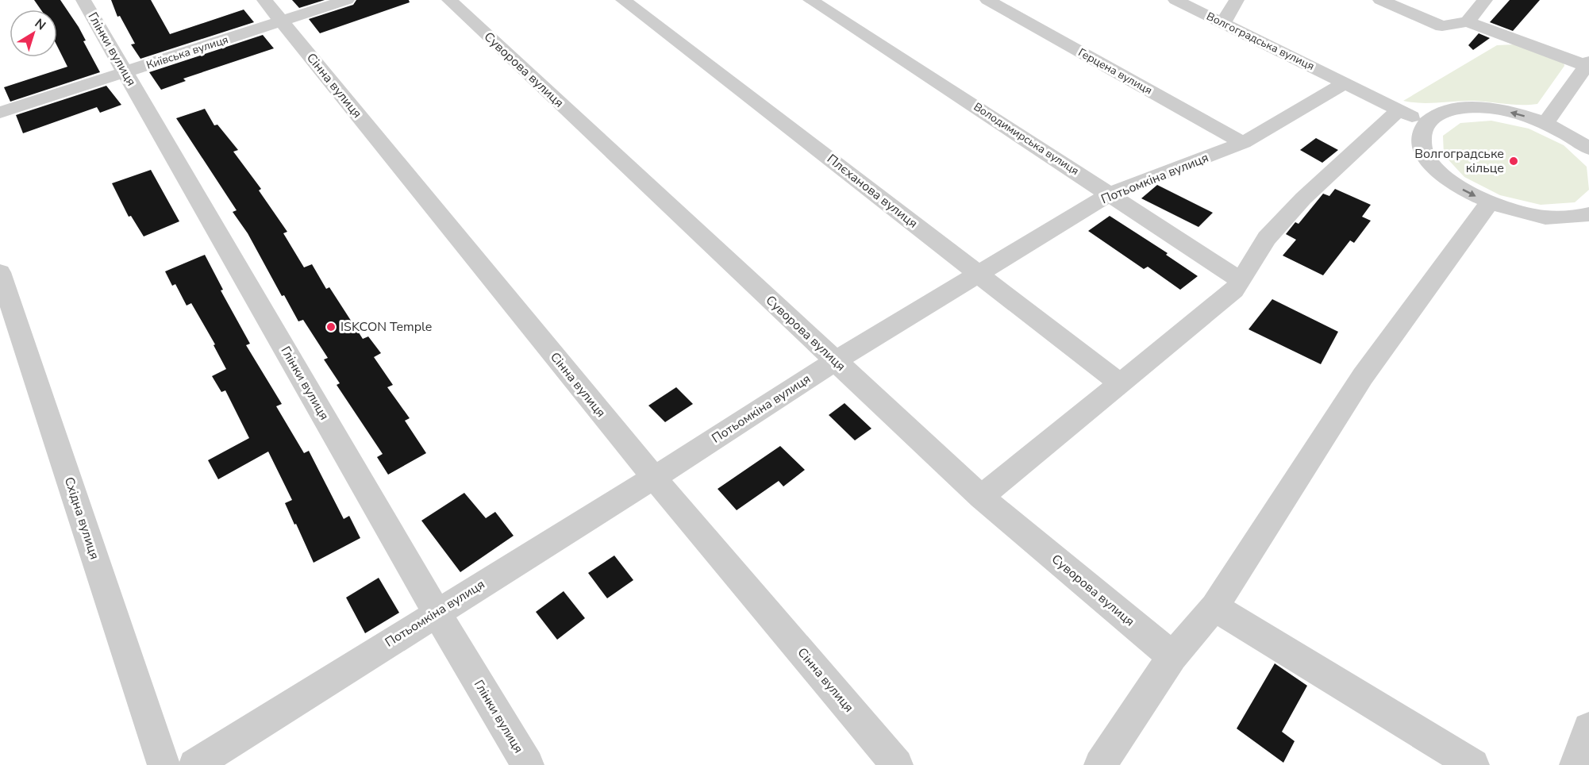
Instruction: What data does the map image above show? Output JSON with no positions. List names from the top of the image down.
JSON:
{
  "streets": {
    "street": [
      "Волгоградська вулиця",
      "Глінки вулиця",
      "Київська вулиця",
      "Суворова вулиця",
      "Герцена вулиця",
      "Сінна вулиця",
      "Володимирська вулиця",
      "Потьомкіна вулиця",
      "Плєханова вулиця",
      "Східна вулиця"
    ]
  },
  "crossings": [
    ["Волгоградська вулиця", "Потьомкіна вулиця"],
    ["Глінки вулиця", "Київська вулиця"],
    ["Глінки вулиця", "Потьомкіна вулиця"],
    ["Київська вулиця", "Сінна вулиця"],
    ["Суворова вулиця", "Потьомкіна вулиця"],
    ["Герцена вулиця", "Потьомкіна вулиця"],
    ["Сінна вулиця", "Потьомкіна вулиця"],
    ["Володимирська вулиця", "Потьомкіна вулиця"],
    ["Потьомкіна вулиця", "Плєханова вулиця"]
  ],
  "places": ["Волгоградське кільце", "ISKCON Temple"],
  "north": "top right"
}
